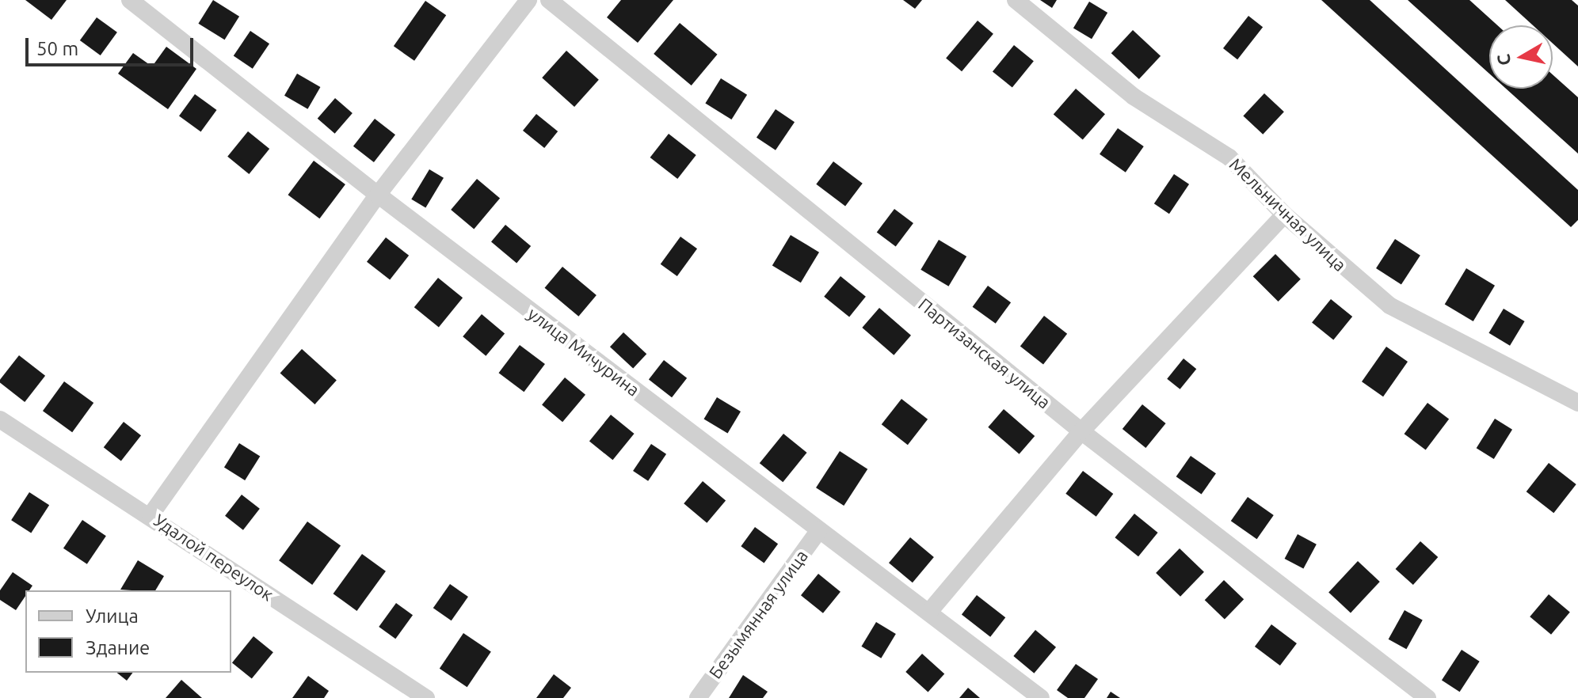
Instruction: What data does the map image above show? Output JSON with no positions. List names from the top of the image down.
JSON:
{
  "streets": {
    "street": [
      "Мельничная улица",
      "улица Мичурина",
      "Партизанская улица",
      "Удалой переулок",
      "Безымянная улица"
    ]
  },
  "crossings": [
    ["улица Мичурина", "Безымянная улица"]
  ],
  "legend": ["Улица", "Здание"],
  "scale_bar": "50 m",
  "north": "left"
}
